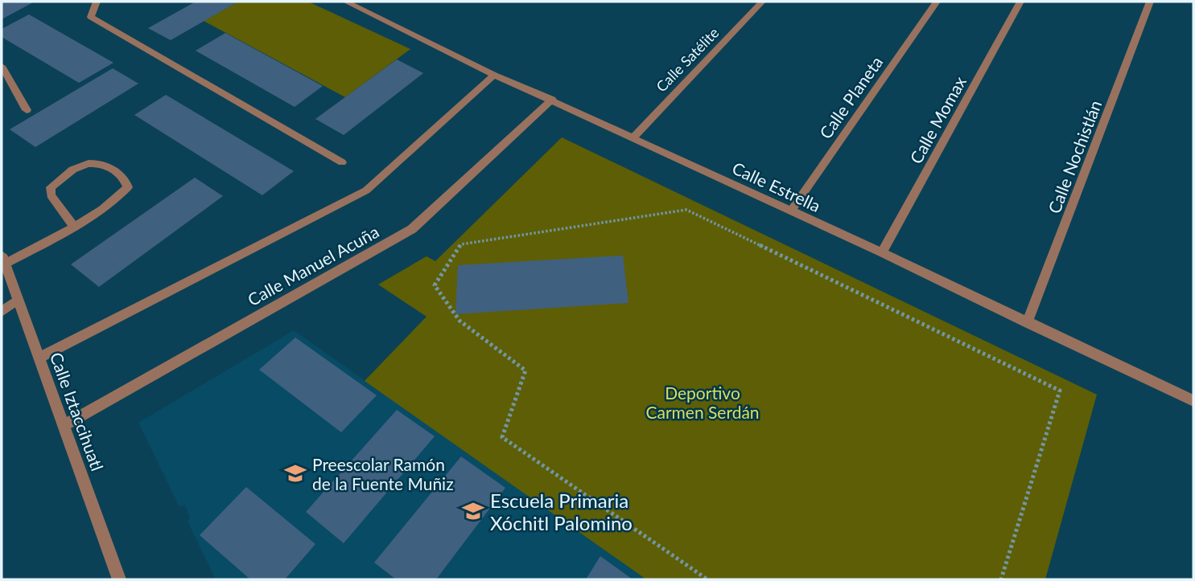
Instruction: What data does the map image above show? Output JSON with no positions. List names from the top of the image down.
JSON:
{
  "streets": {
    "street": [
      "Calle Satélite",
      "Calle Planeta",
      "Calle Momax",
      "Calle Nochistlán",
      "Calle Estrella",
      "Calle Manuel Acuña",
      "Calle Iztaccihuatl"
    ]
  },
  "crossings": [
    ["Calle Satélite", "Calle Estrella"],
    ["Calle Planeta", "Calle Estrella"],
    ["Calle Momax", "Calle Estrella"],
    ["Calle Nochistlán", "Calle Estrella"],
    ["Calle Estrella", "Calle Manuel Acuña"],
    ["Calle Manuel Acuña", "Calle Iztaccihuatl"]
  ],
  "parks": ["Deportivo Carmen Serdán"],
  "places": {
    "school or university": ["Preescolar Ramón de la Fuente Muñiz", "Escuela Primaria Xóchitl Palomino"]
  }
}
